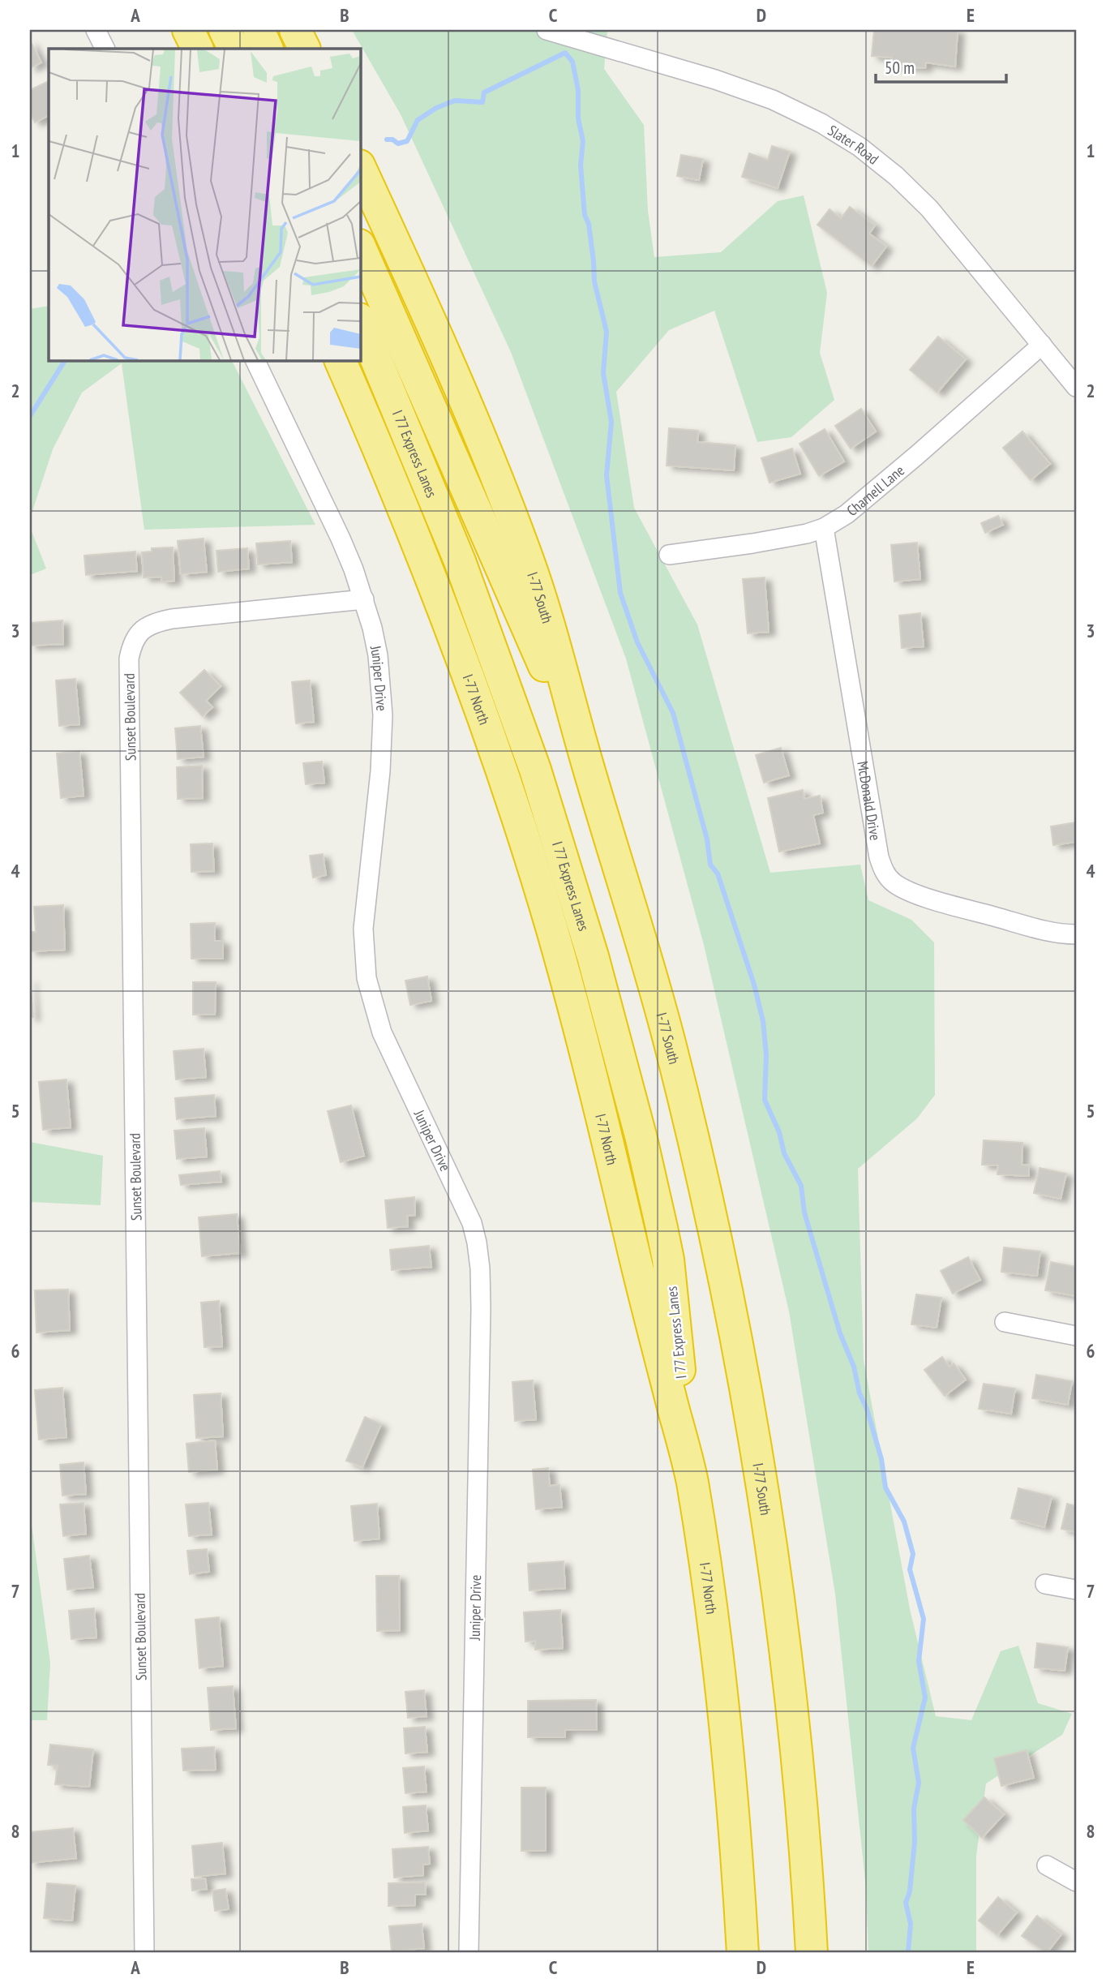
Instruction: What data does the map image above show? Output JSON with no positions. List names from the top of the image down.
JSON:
{
  "streets": {
    "highway": ["I 77 Express Lanes", "I-77 South", "I-77 North"],
    "street": [
      "Slater Road",
      "Charnell Lane",
      "Juniper Drive",
      "Sunset Boulevard",
      "McDonald Drive"
    ]
  },
  "crossings": [
    ["Slater Road", "Charnell Lane"],
    ["I 77 Express Lanes", "I-77 North"],
    ["Charnell Lane", "McDonald Drive"],
    ["Juniper Drive", "Sunset Boulevard"]
  ],
  "scale_bar": "50 m",
  "grid": {
    "columns": [
      "A",
      "B",
      "C",
      "D",
      "E"
    ],
    "rows": [
      "1",
      "2",
      "3",
      "4",
      "5",
      "6",
      "7",
      "8"
    ]
  }
}
